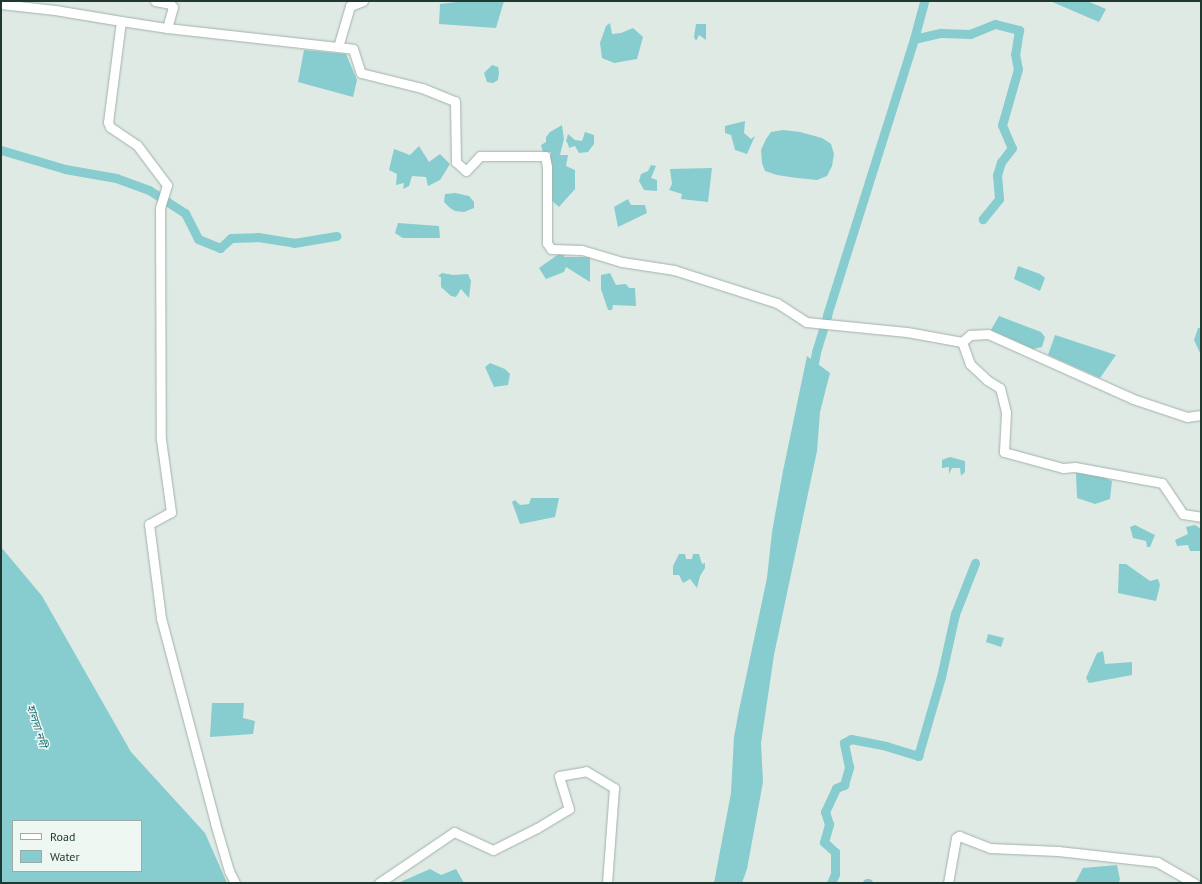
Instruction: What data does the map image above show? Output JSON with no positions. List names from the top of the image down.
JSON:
{
  "water": ["হালদা নদী"],
  "legend": ["Road", "Water"]
}
